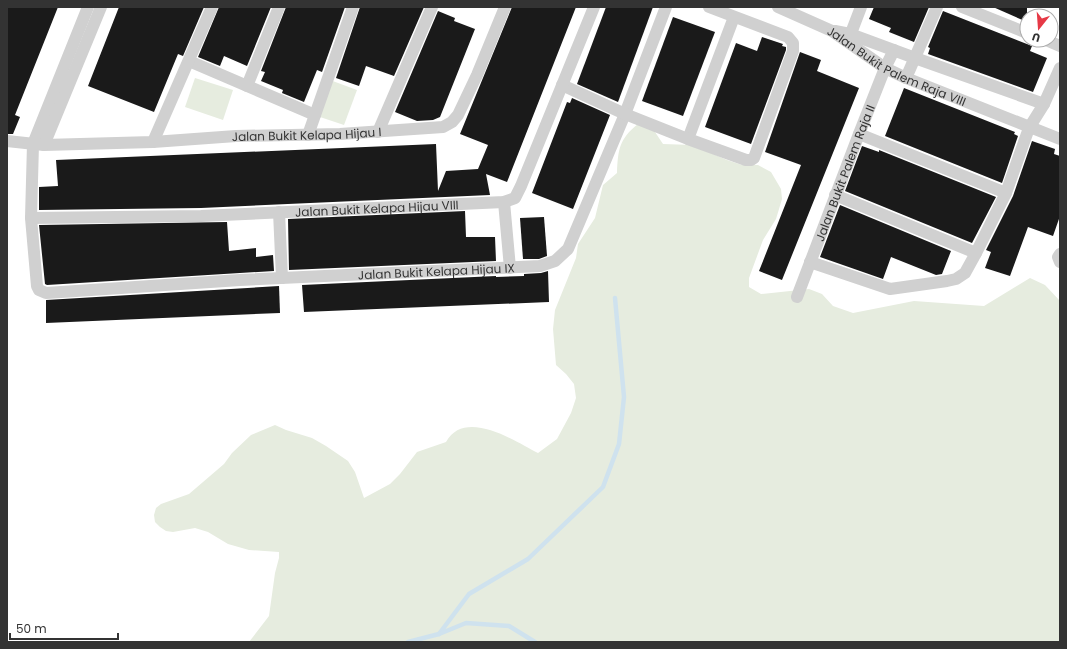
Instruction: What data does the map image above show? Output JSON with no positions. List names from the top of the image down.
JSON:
{
  "streets": {
    "street": [
      "Jalan Bukit Palem Raja VIII",
      "Jalan Bukit Kelapa Hijau I",
      "Jalan Bukit Palem Raja II",
      "Jalan Bukit Kelapa Hijau VIII",
      "Jalan Bukit Kelapa Hijau IX"
    ]
  },
  "crossings": [
    ["Jalan Bukit Palem Raja VIII", "Jalan Bukit Palem Raja II"],
    ["Jalan Bukit Kelapa Hijau VIII", "Jalan Bukit Kelapa Hijau IX"]
  ],
  "scale_bar": "50 m",
  "north": "bottom"
}
